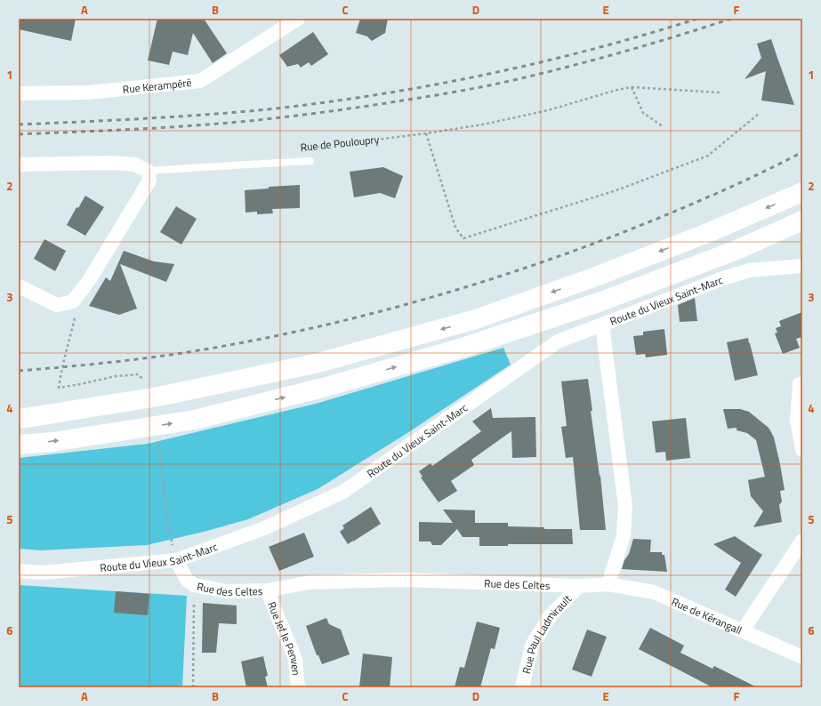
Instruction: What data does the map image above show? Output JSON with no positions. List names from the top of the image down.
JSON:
{
  "streets": {
    "highway": ["Route du Vieux Saint-Marc"],
    "street": [
      "Rue Kerampéré",
      "Rue des Celtes",
      "Rue de Kérangall",
      "Rue Paul Ladmirault",
      "Rue Jef le Penven"
    ],
    "path": ["Rue de Pouloupry"]
  },
  "crossings": [
    ["Route du Vieux Saint-Marc", "Rue des Celtes"],
    ["Rue des Celtes", "Rue de Kérangall"],
    ["Rue des Celtes", "Rue Paul Ladmirault"],
    ["Rue des Celtes", "Rue Jef le Penven"]
  ],
  "grid": {
    "columns": [
      "A",
      "B",
      "C",
      "D",
      "E",
      "F"
    ],
    "rows": [
      "1",
      "2",
      "3",
      "4",
      "5",
      "6"
    ]
  }
}
